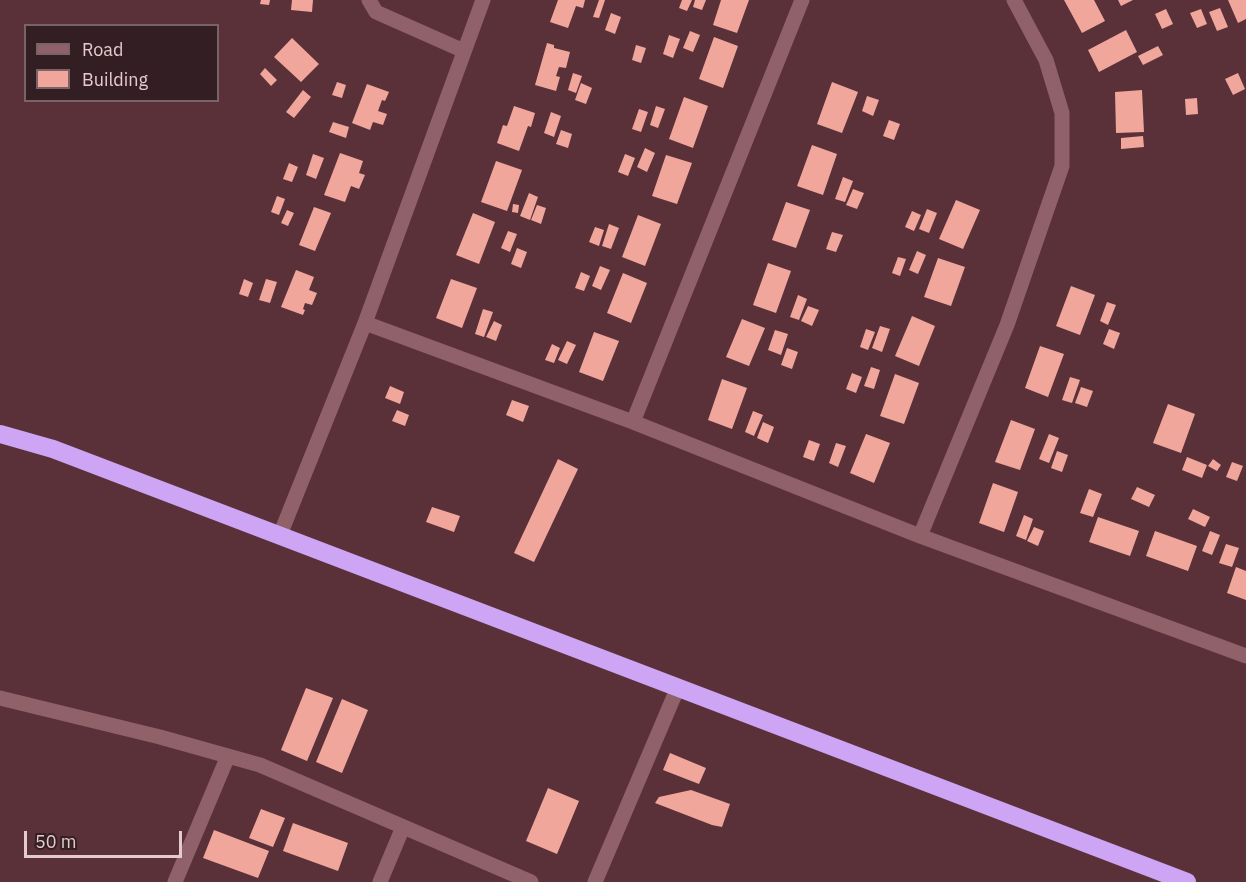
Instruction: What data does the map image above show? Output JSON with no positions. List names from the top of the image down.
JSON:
{
  "legend": ["Road", "Building"],
  "scale_bar": "50 m"
}
